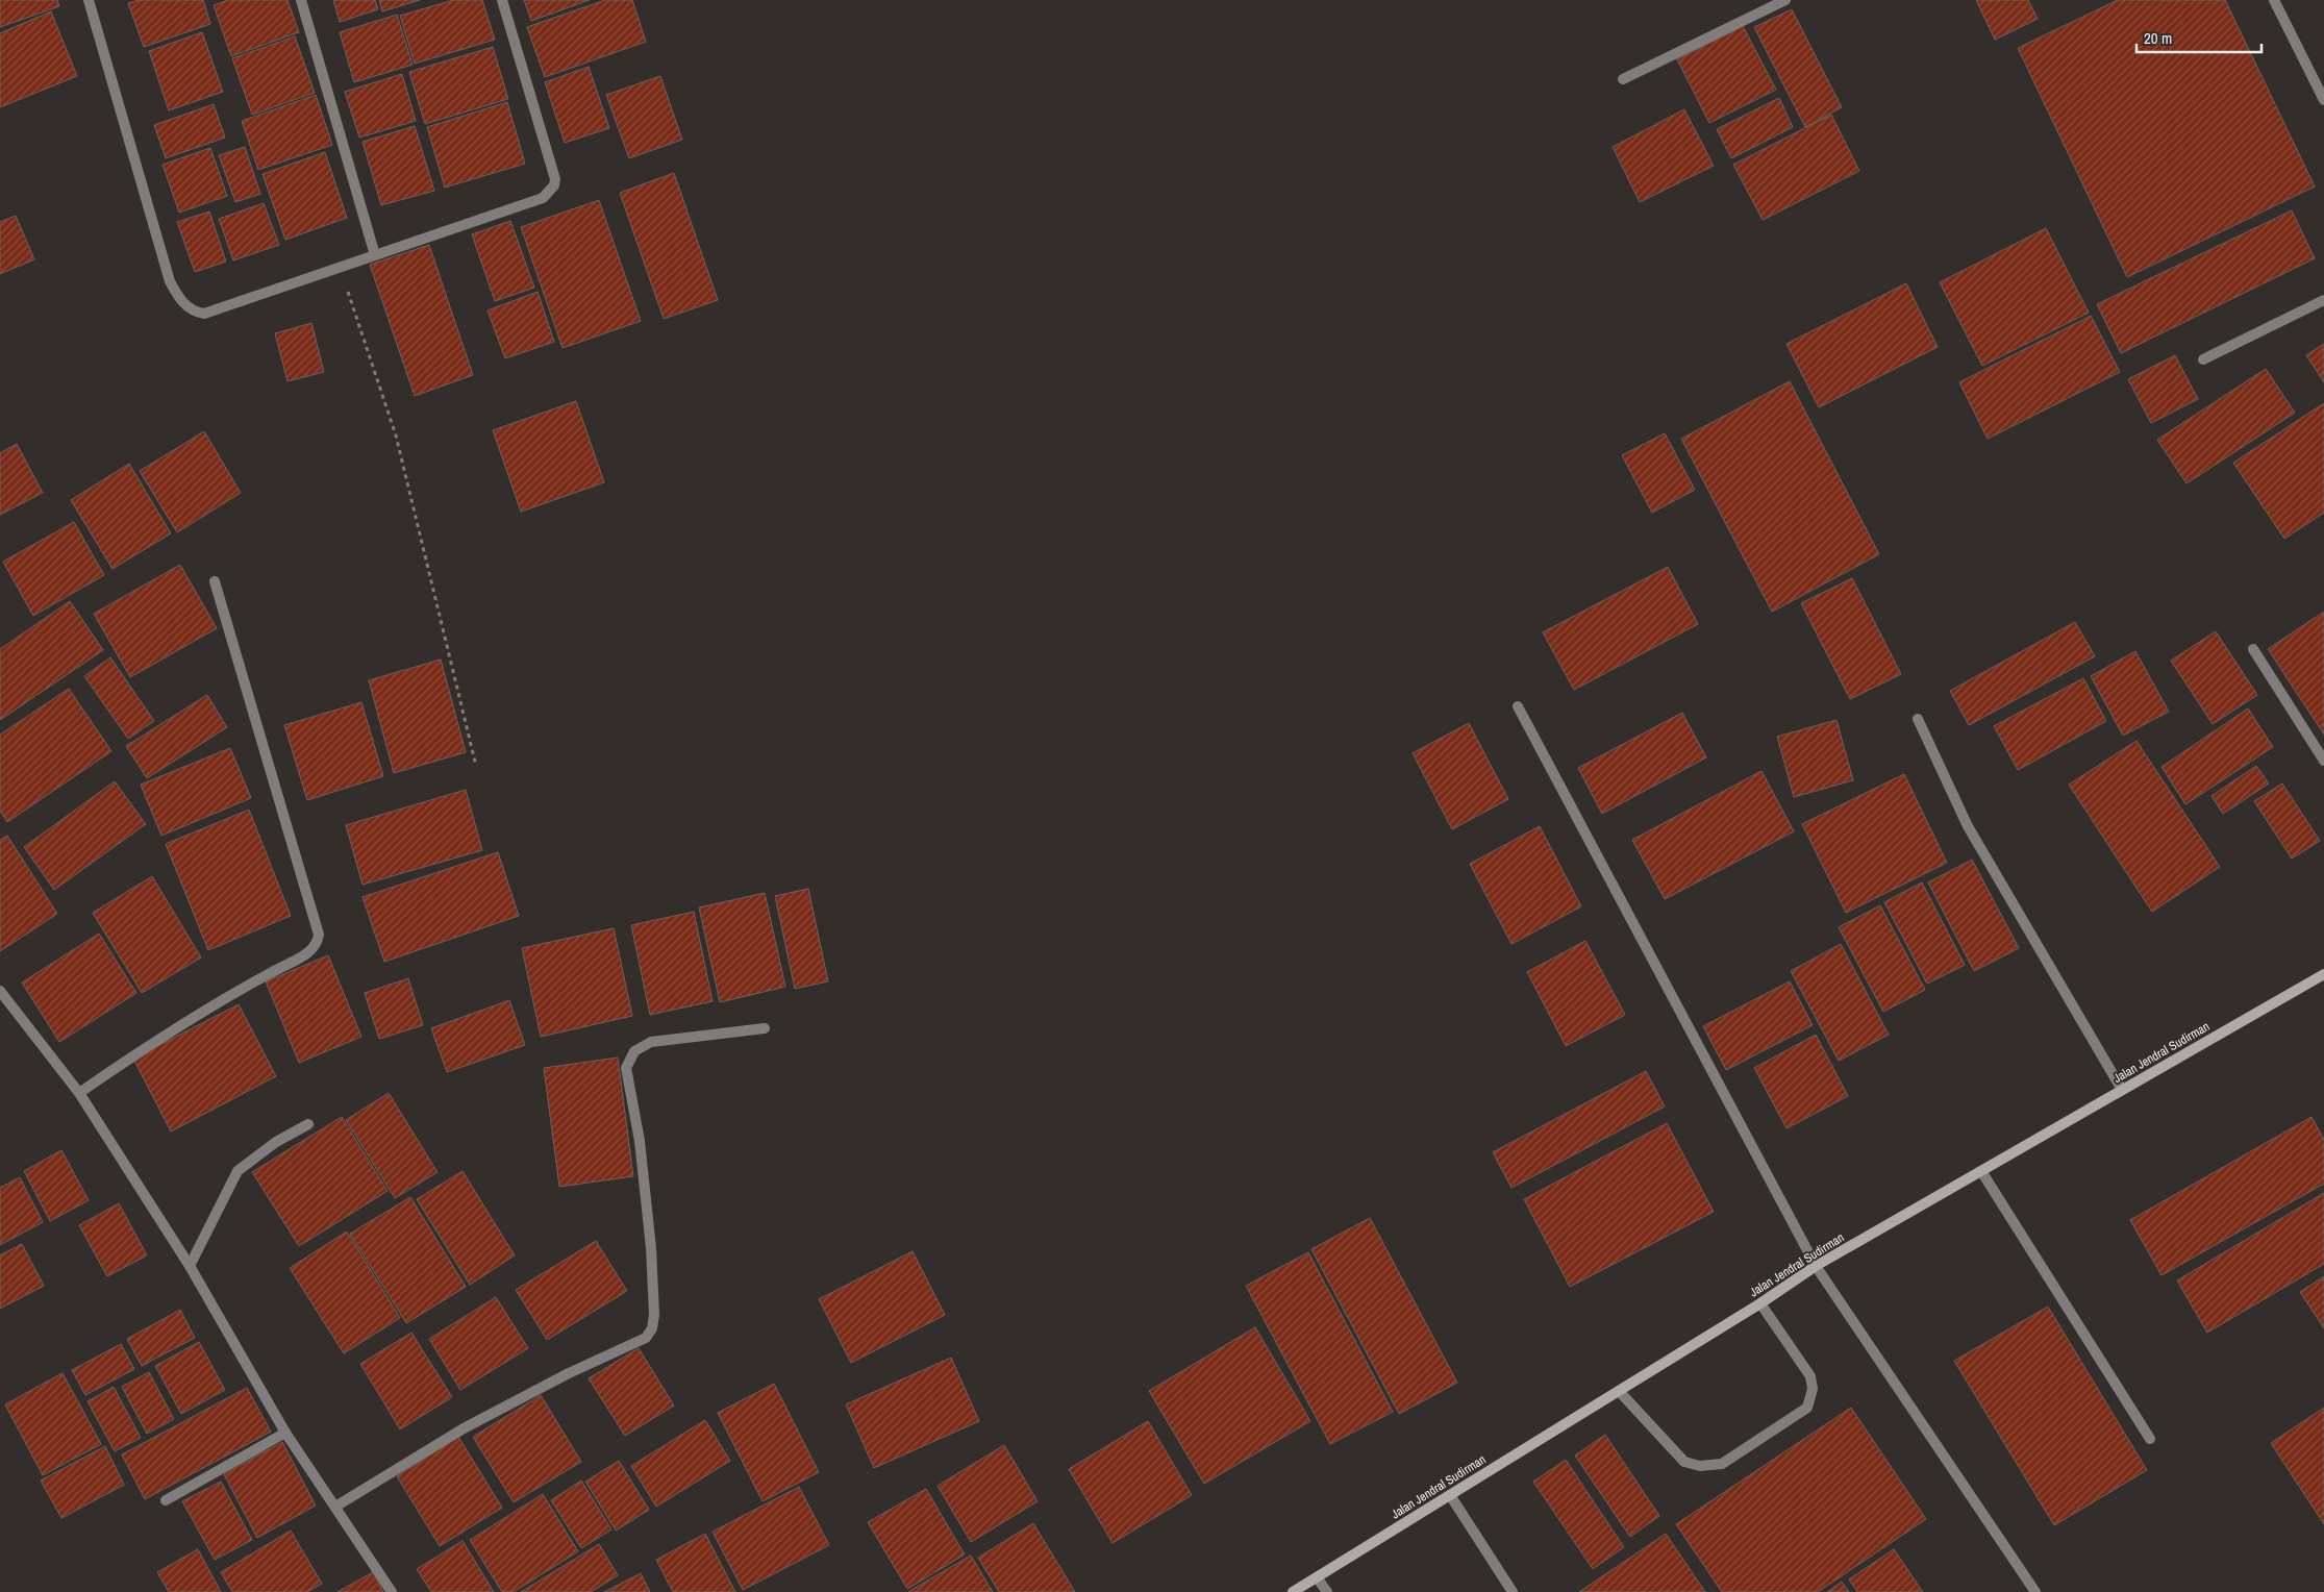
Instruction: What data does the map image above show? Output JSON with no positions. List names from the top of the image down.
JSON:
{
  "streets": {
    "street": ["Jalan Jendral Sudirman"]
  },
  "scale_bar": "20 m"
}
